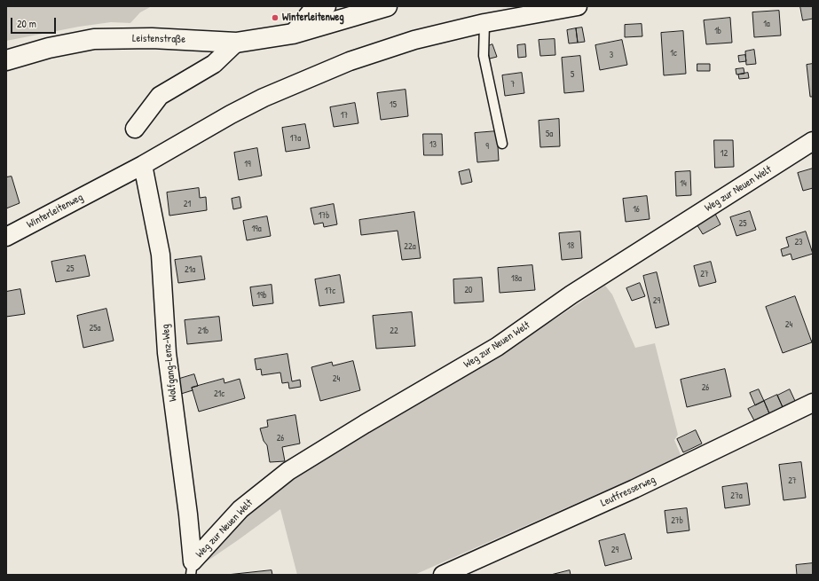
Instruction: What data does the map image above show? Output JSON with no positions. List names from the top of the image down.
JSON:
{
  "streets": {
    "main road": ["Leistenstraße"],
    "street": [
      "Weg zur Neuen Welt",
      "Winterleitenweg",
      "Wolfgang-Lenz-Weg",
      "Leutfresserweg"
    ]
  },
  "crossings": [
    ["Weg zur Neuen Welt", "Wolfgang-Lenz-Weg"],
    ["Winterleitenweg", "Wolfgang-Lenz-Weg"]
  ],
  "places": ["Winterleitenweg"],
  "house_numbers": [
    "1a",
    "1b",
    "1c",
    "3",
    "5",
    "7",
    "15",
    "17",
    "5a",
    "17a",
    "13",
    "9",
    "12",
    "19",
    "14",
    "21",
    "16",
    "17b",
    "25",
    "19a",
    "23",
    "18",
    "22a",
    "25",
    "21a",
    "27",
    "18a",
    "20",
    "17c",
    "19b",
    "29",
    "24",
    "25a",
    "21b",
    "22",
    "24",
    "26",
    "21c",
    "26",
    "27",
    "27a",
    "27b",
    "29"
  ],
  "scale_bar": "20 m"
}
